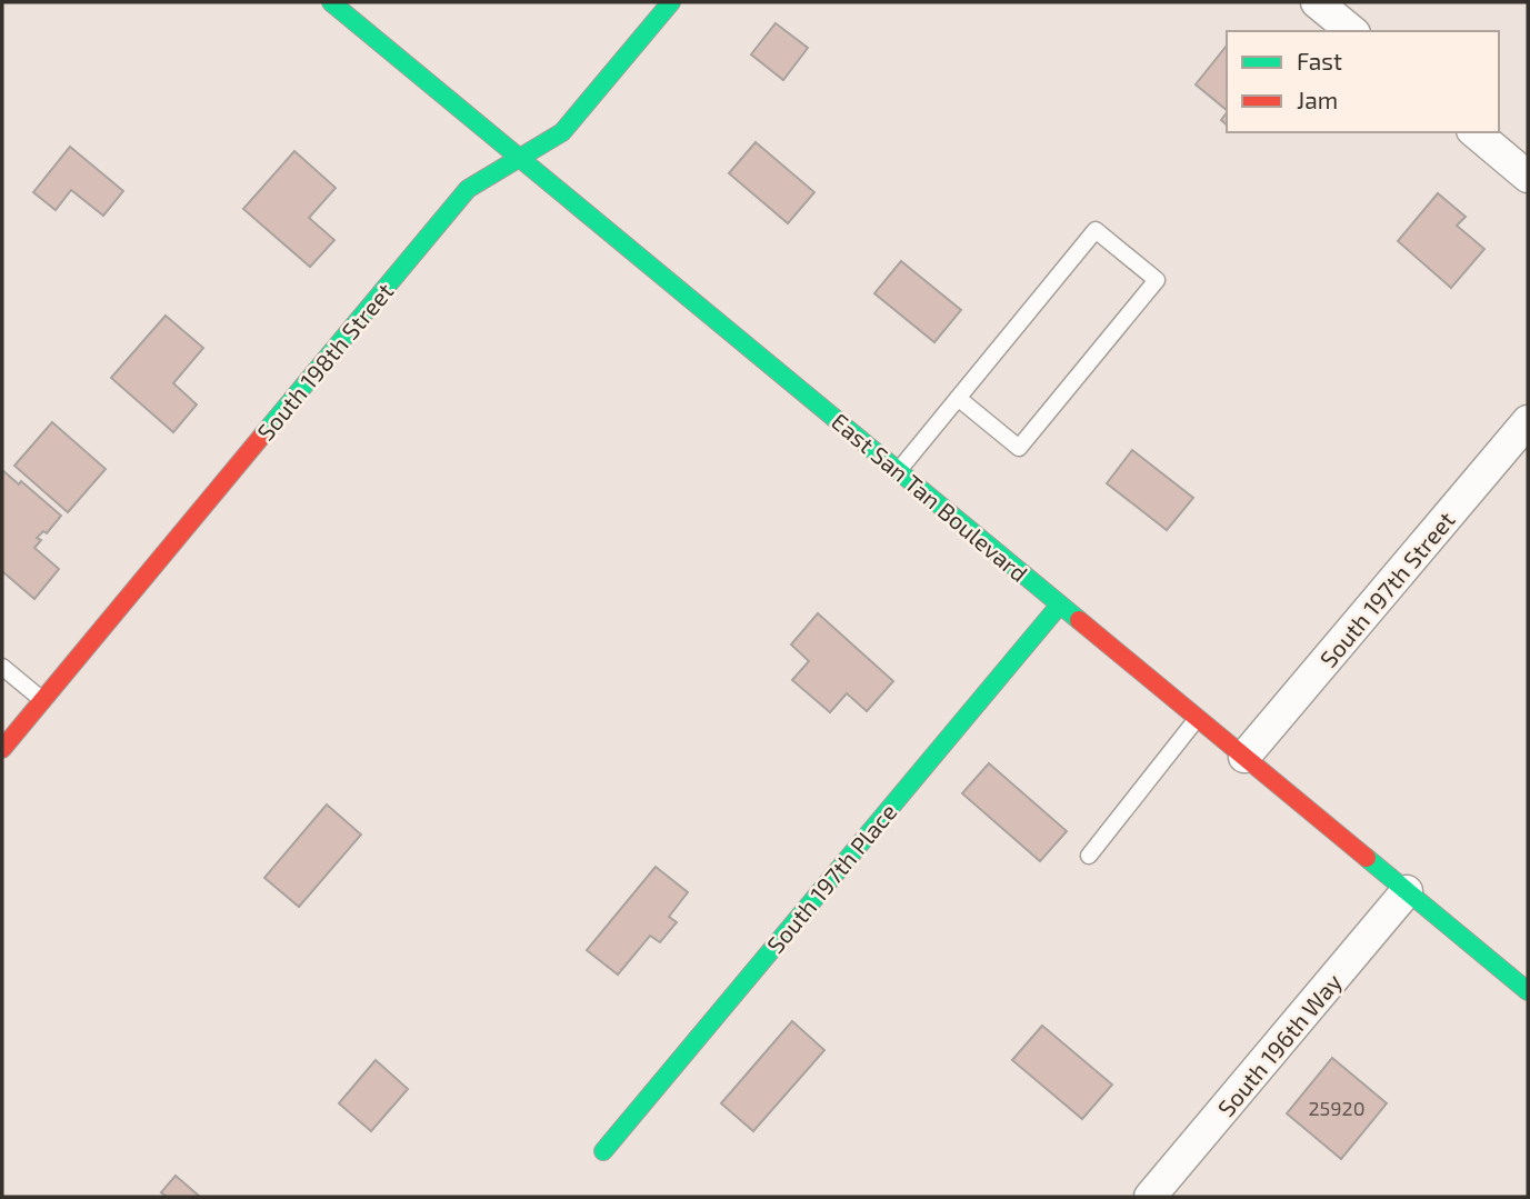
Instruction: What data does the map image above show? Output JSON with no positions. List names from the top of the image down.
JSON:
{
  "streets": {
    "street": [
      "South 198th Street",
      "East San Tan Boulevard",
      "South 197th Street",
      "South 197th Place",
      "South 196th Way"
    ]
  },
  "crossings": [
    ["South 198th Street", "East San Tan Boulevard"],
    ["East San Tan Boulevard", "South 197th Street"],
    ["East San Tan Boulevard", "South 197th Place"],
    ["East San Tan Boulevard", "South 196th Way"]
  ],
  "house_numbers": ["25920"],
  "legend": ["Fast", "Jam"]
}
